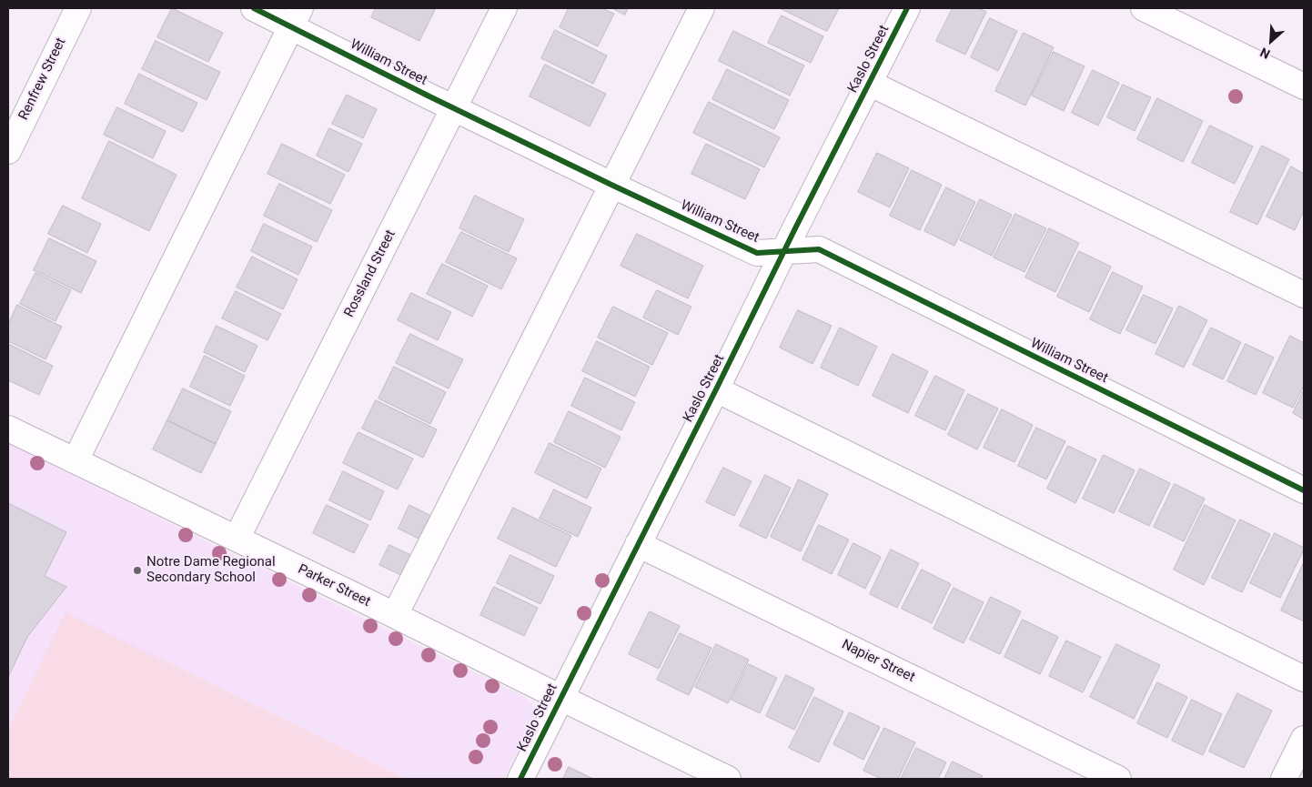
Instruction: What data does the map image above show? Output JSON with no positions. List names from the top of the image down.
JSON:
{
  "streets": {
    "street": [
      "Kaslo Street",
      "William Street",
      "Renfrew Street",
      "Rossland Street",
      "Parker Street",
      "Napier Street"
    ]
  },
  "crossings": [
    ["Kaslo Street", "William Street"],
    ["Kaslo Street", "Parker Street"],
    ["Kaslo Street", "Napier Street"],
    ["William Street", "Rossland Street"],
    ["Rossland Street", "Parker Street"]
  ],
  "places": ["Notre Dame Regional Secondary School"],
  "north": "bottom left"
}
